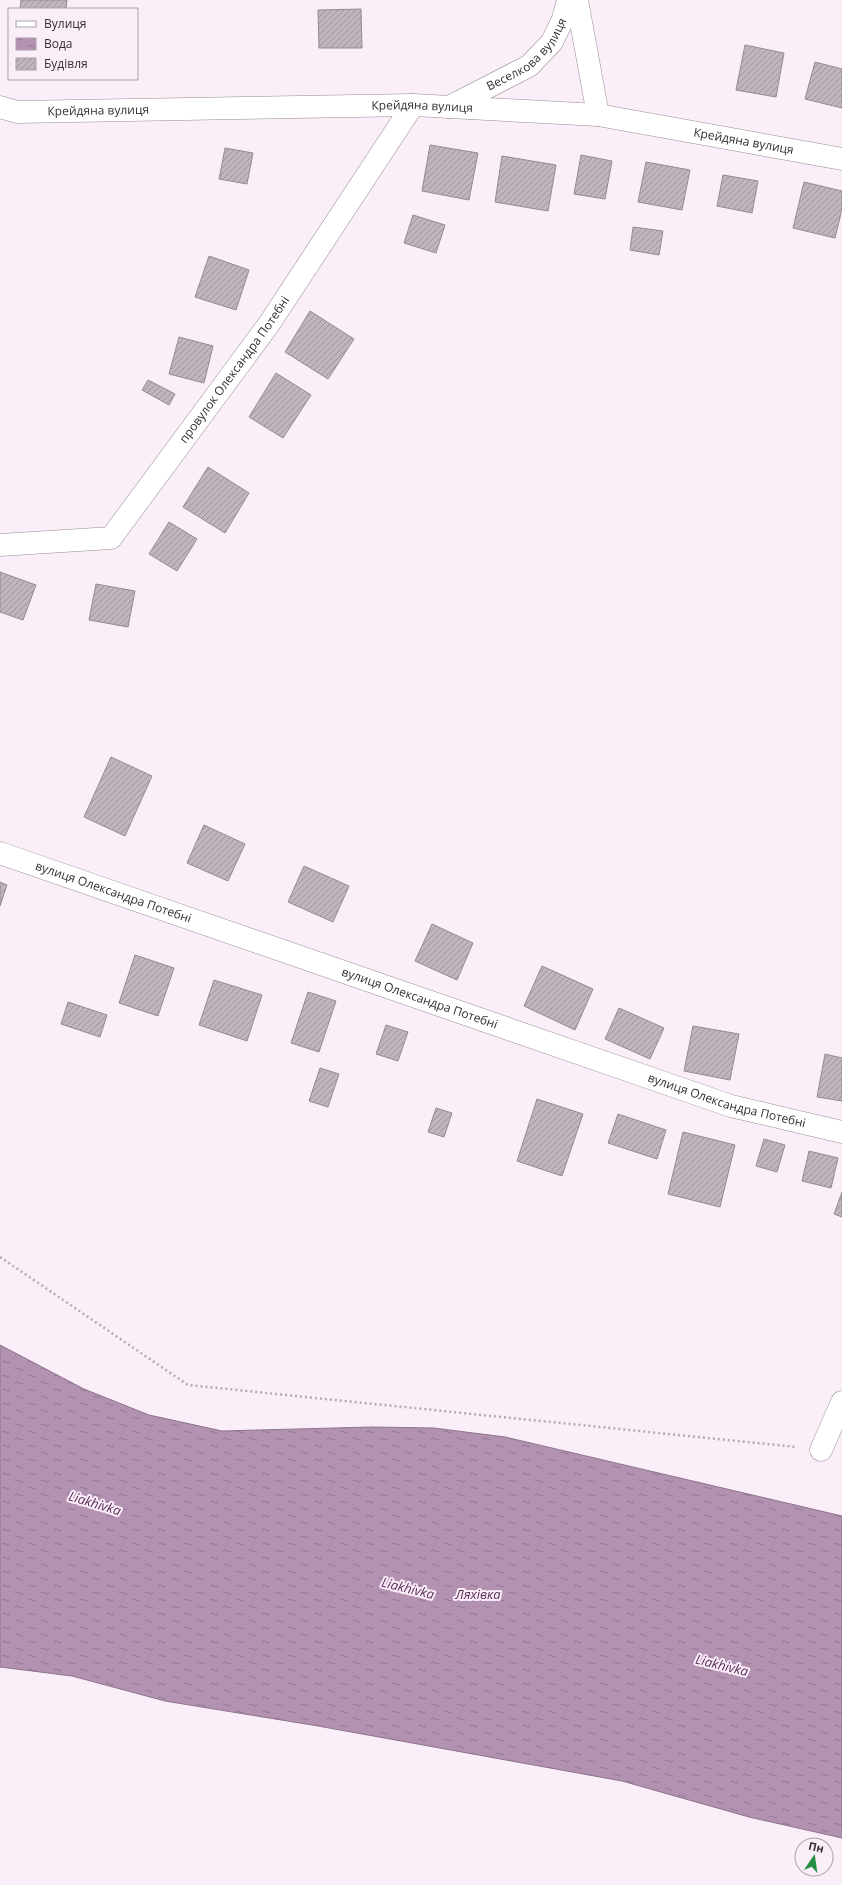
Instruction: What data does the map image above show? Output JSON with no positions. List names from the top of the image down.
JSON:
{
  "streets": {
    "street": [
      "Веселкова вулиця",
      "Крейдяна вулиця",
      "провулок Олександра Потебні",
      "вулиця Олександра Потебні"
    ]
  },
  "crossings": [
    ["Веселкова вулиця", "Крейдяна вулиця"],
    ["Крейдяна вулиця", "провулок Олександра Потебні"]
  ],
  "water": ["Liakhivka", "Ляхівка"],
  "legend": ["Вулиця", "Вода", "Будівля"],
  "north": "top"
}
